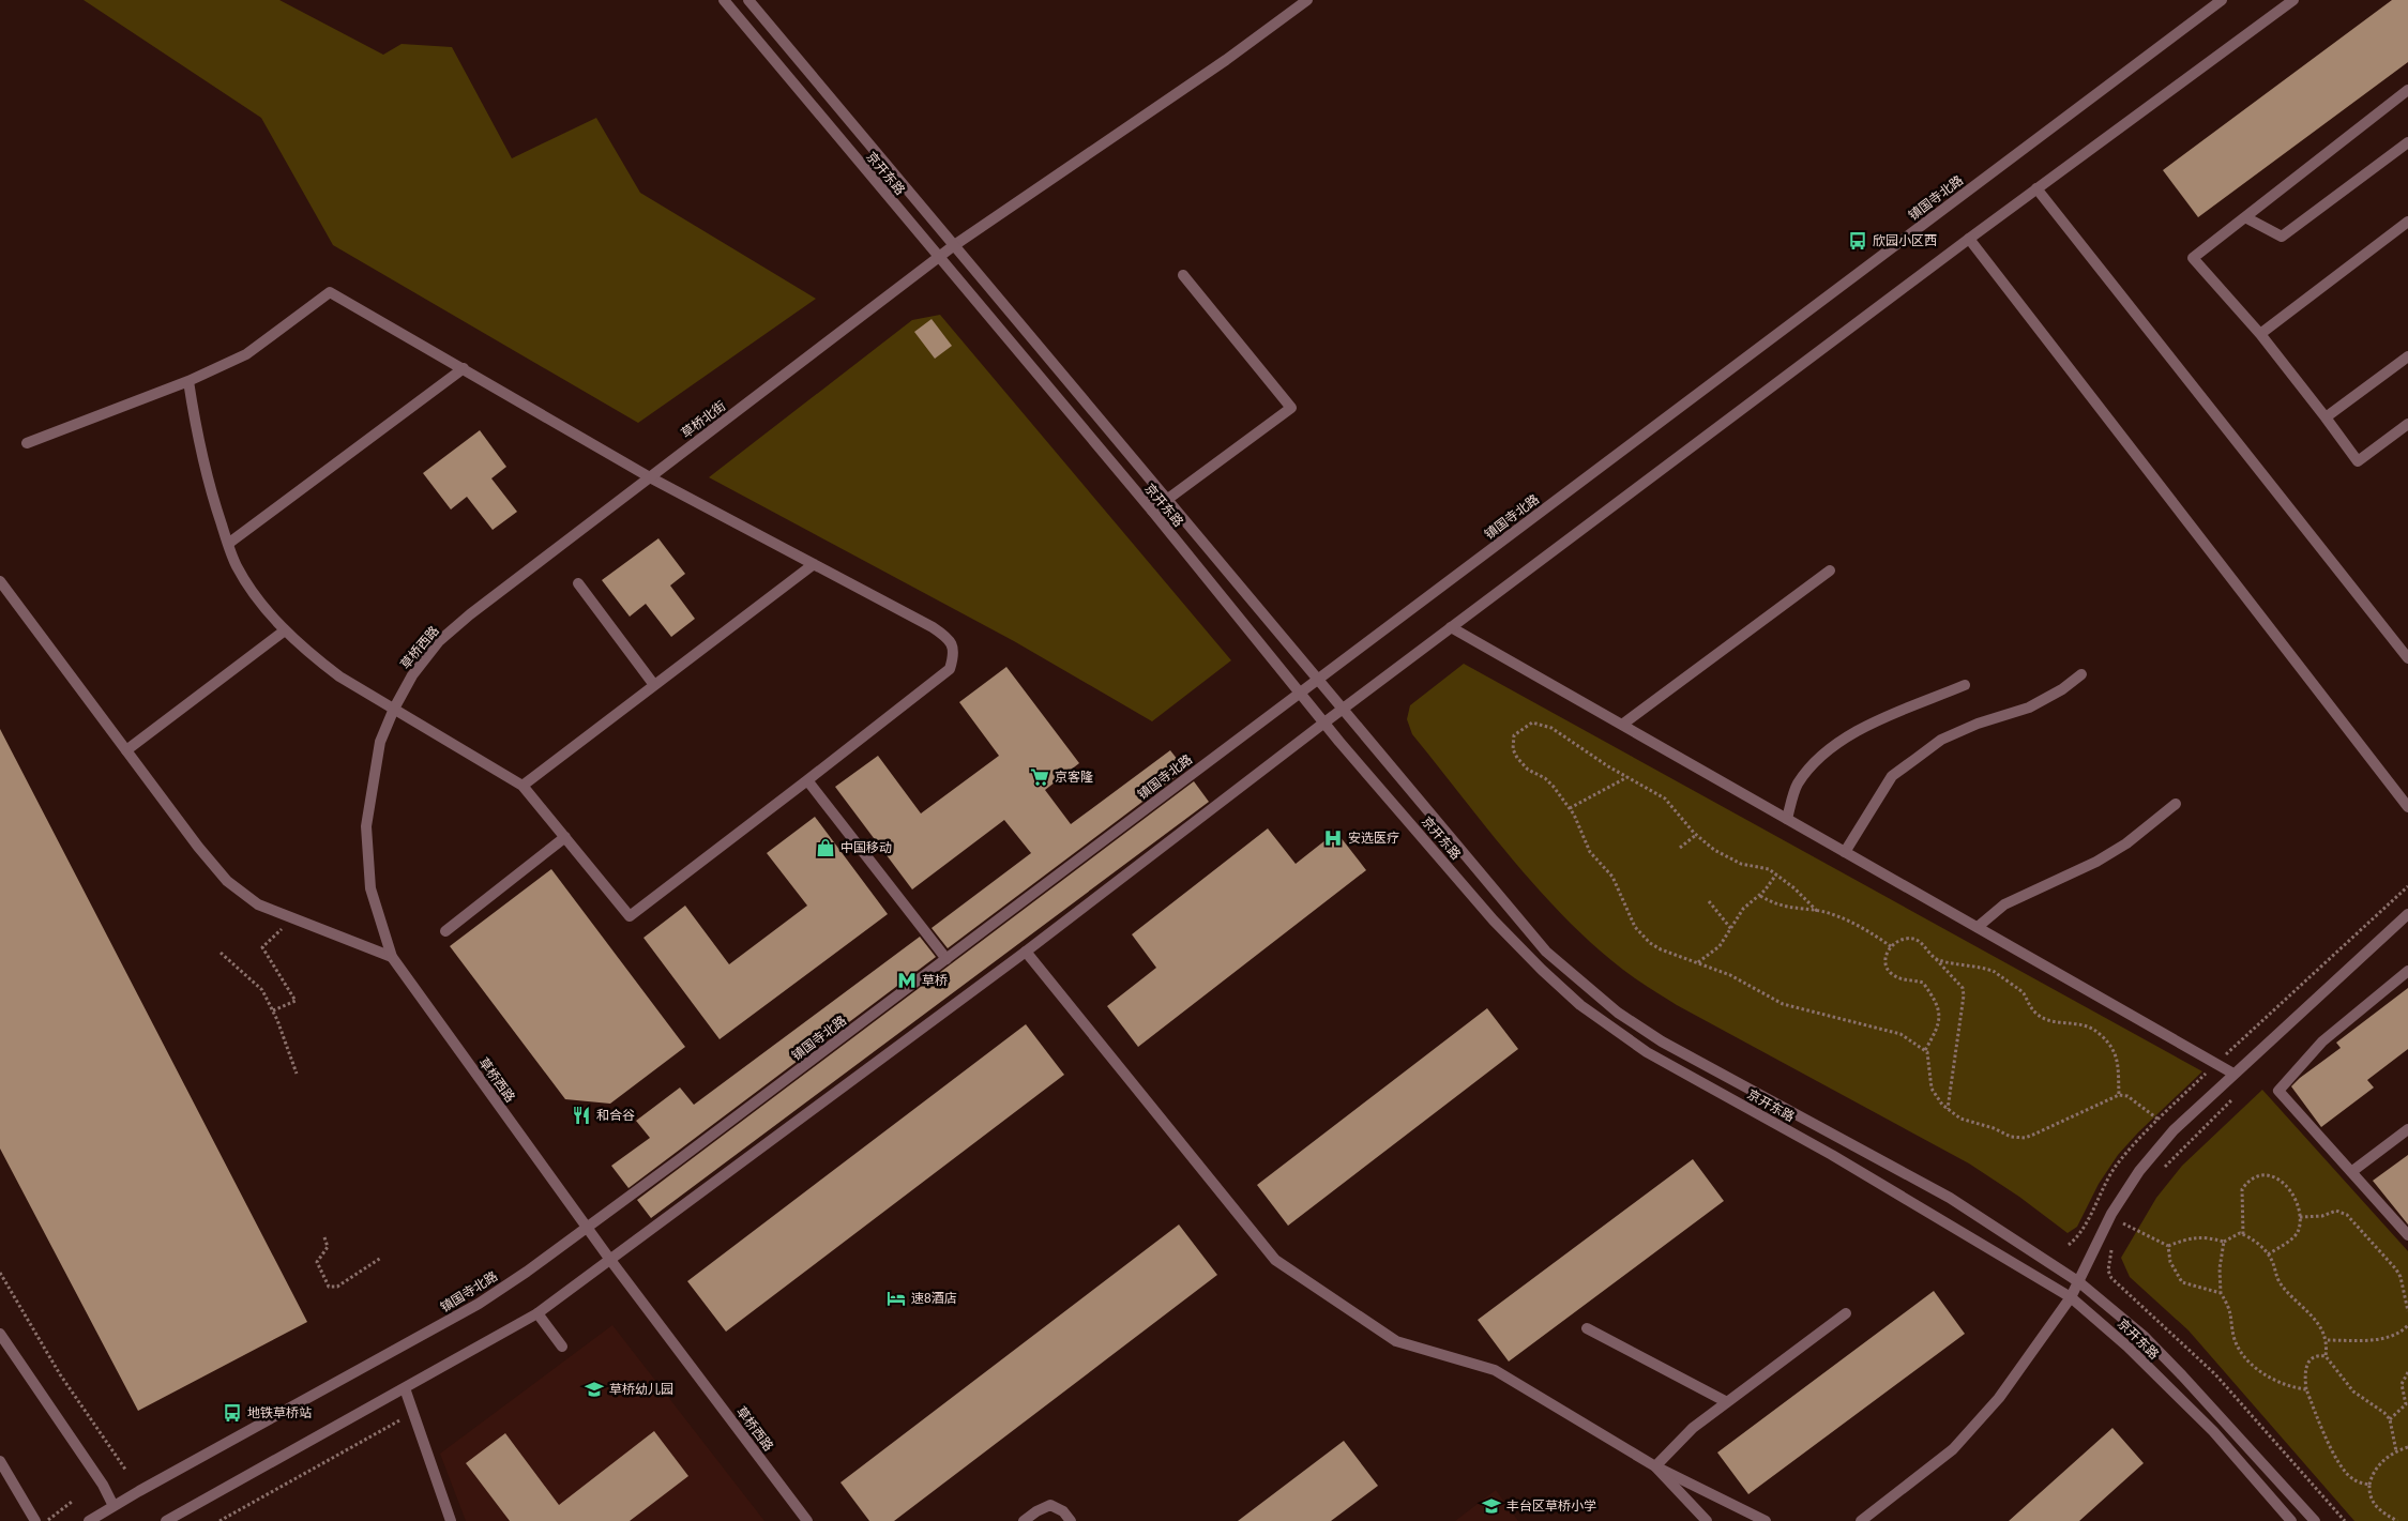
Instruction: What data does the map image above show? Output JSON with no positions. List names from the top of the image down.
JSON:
{
  "streets": {
    "street": [
      "京开东路",
      "镇国寺北路",
      "草桥北街",
      "草桥西路"
    ]
  },
  "crossings": [
    ["京开东路", "镇国寺北路"],
    ["京开东路", "草桥北街"],
    ["镇国寺北路", "草桥西路"],
    ["草桥北街", "草桥西路"]
  ],
  "places": {
    "bus stop": ["欣园小区西", "地铁草桥站"],
    "supermarket": ["京客隆"],
    "hospital": ["安选医疗"],
    "shop": ["中国移动"],
    "metro station": ["草桥"],
    "restaurant": ["和合谷"],
    "hotel": ["速8酒店"],
    "school or university": ["草桥幼儿园", "丰台区草桥小学"]
  }
}
